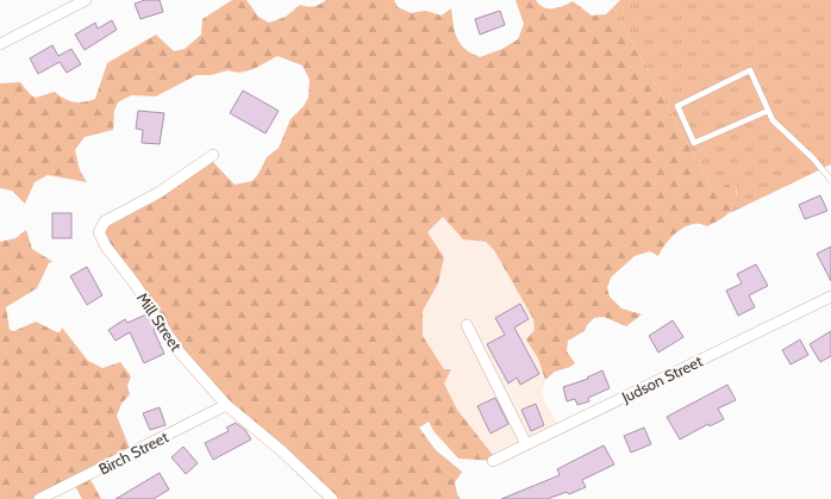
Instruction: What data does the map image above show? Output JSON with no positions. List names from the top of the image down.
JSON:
{
  "streets": {
    "street": ["Mill Street", "Judson Street", "Birch Street"]
  },
  "crossings": [
    ["Mill Street", "Birch Street"]
  ]
}
